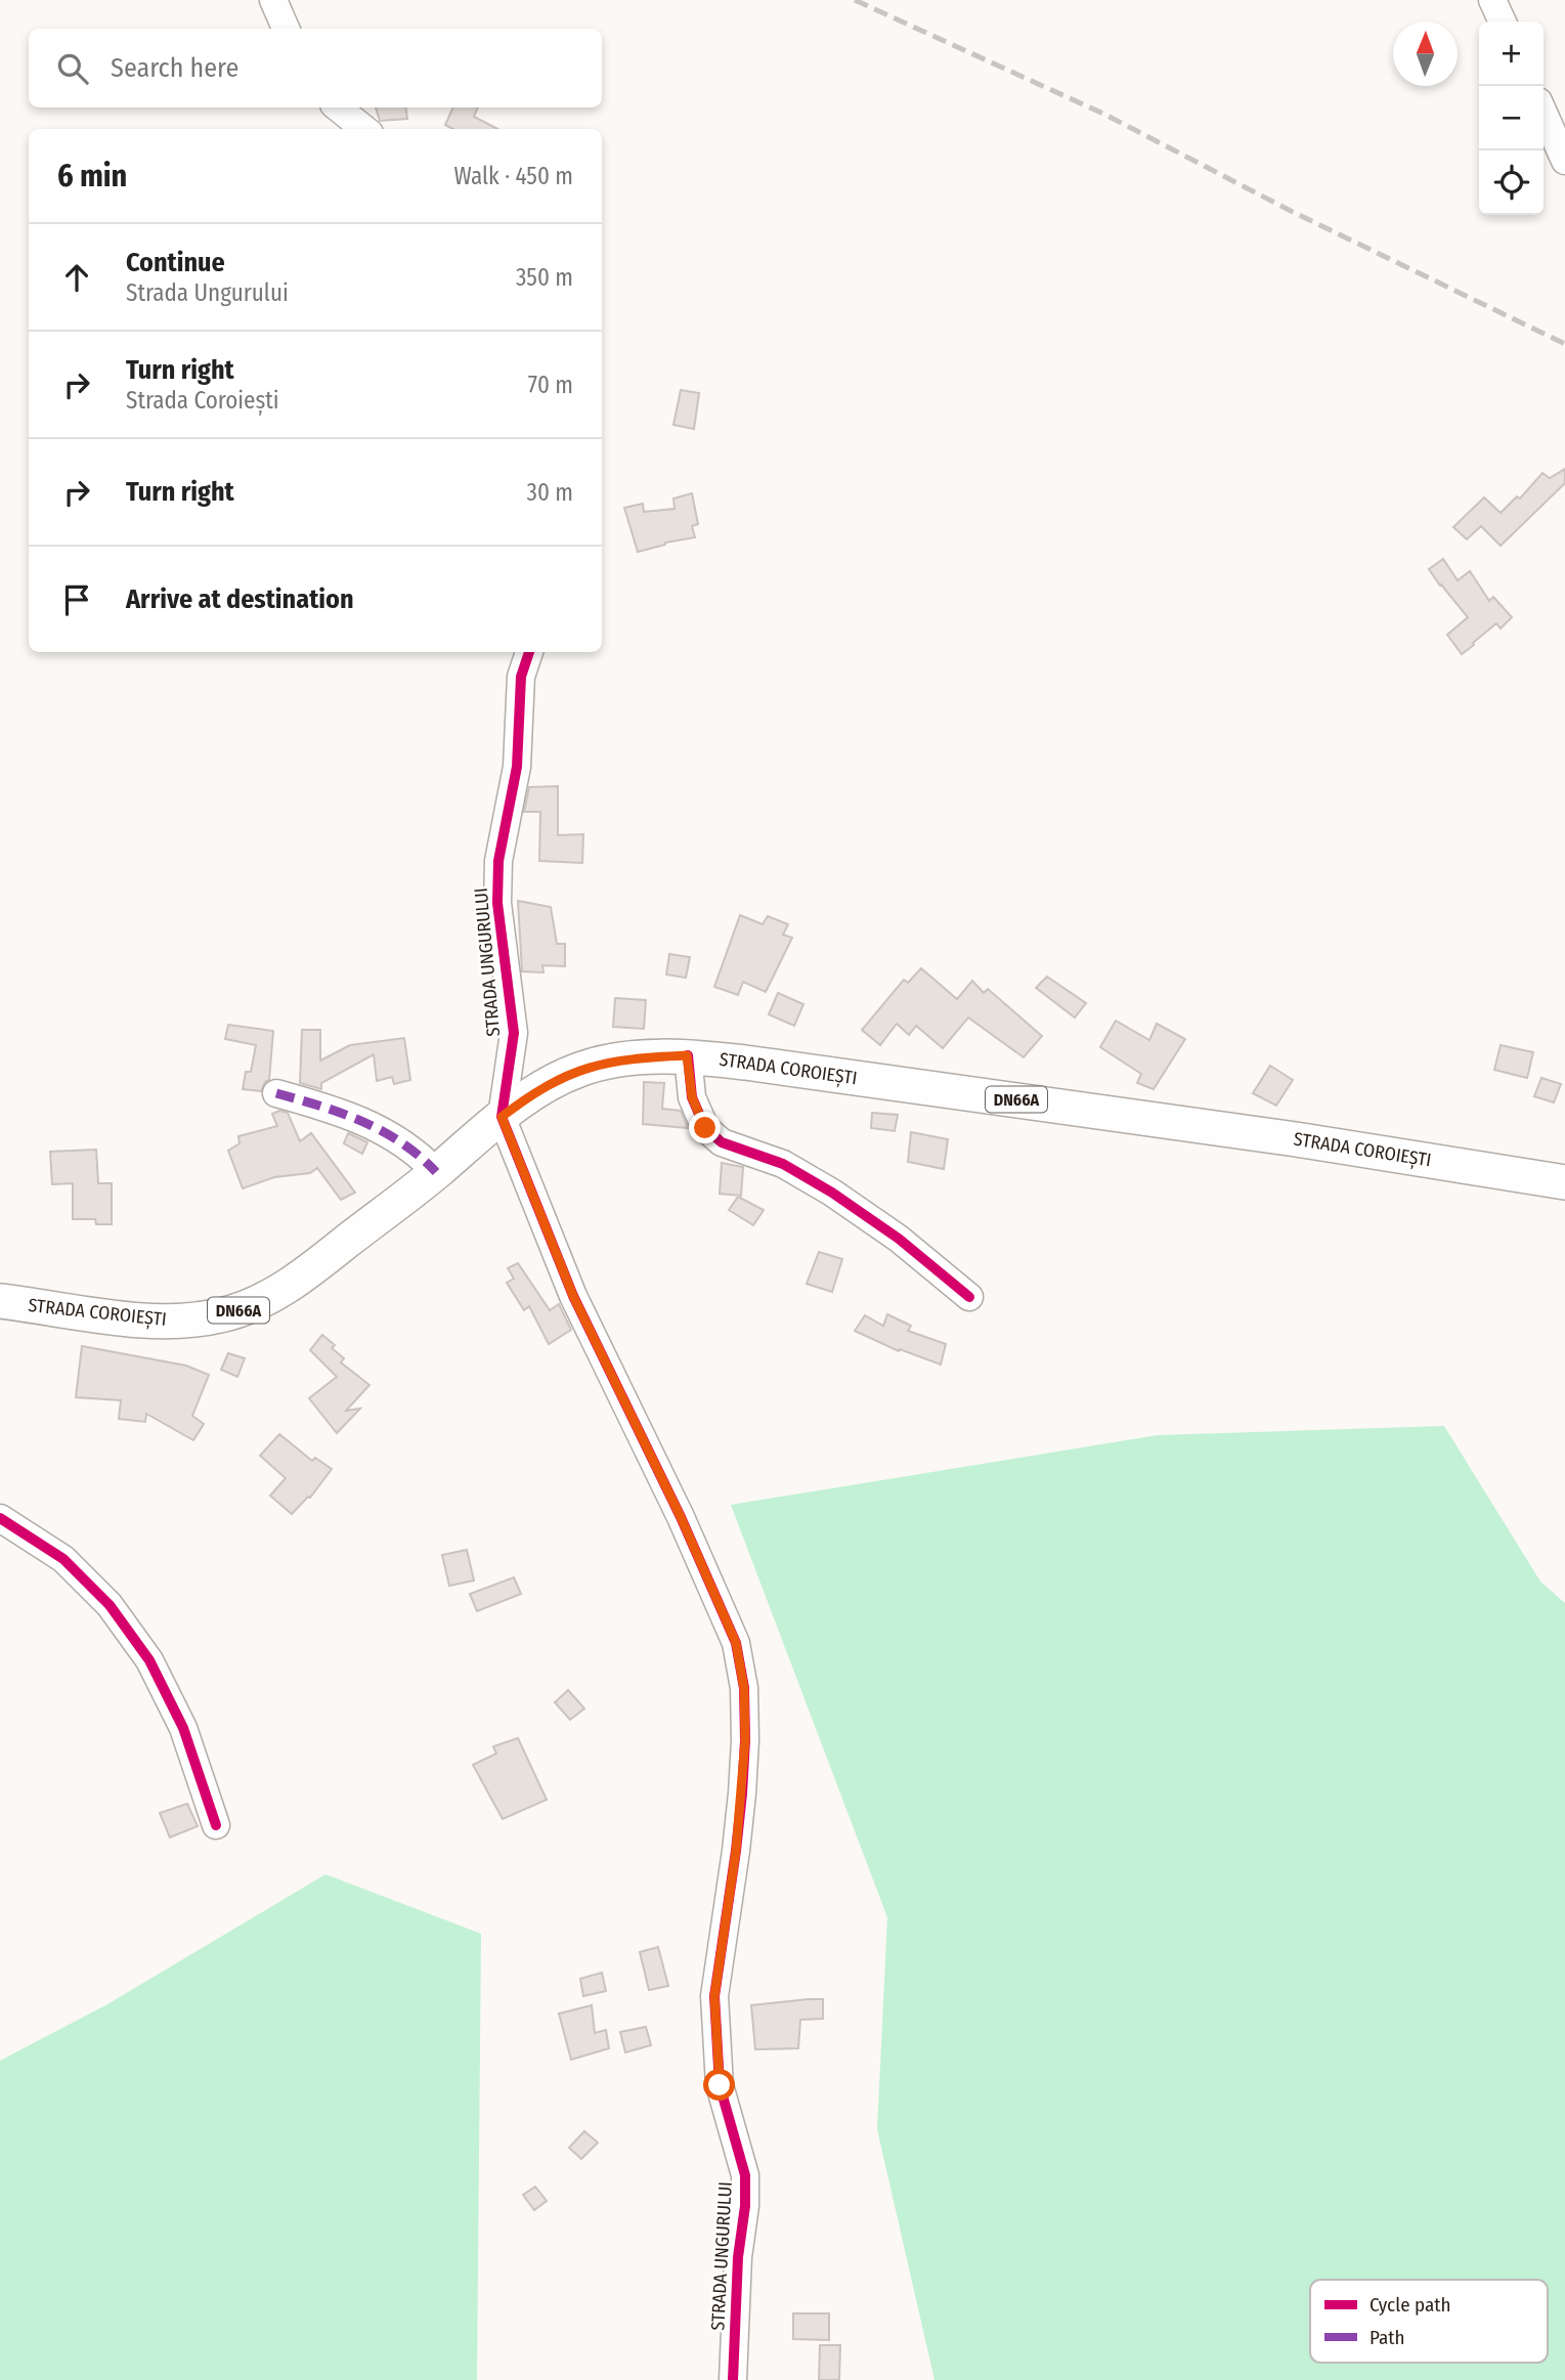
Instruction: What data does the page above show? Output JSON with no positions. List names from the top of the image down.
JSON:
{
  "streets": {
    "main road": ["STRADA COROIEȘTI", "DN66A"],
    "street": ["STRADA UNGURULUI"]
  },
  "crossings": [
    ["STRADA UNGURULUI", "STRADA COROIEȘTI"]
  ],
  "legend": ["Cycle path", "Path"],
  "north": "top",
  "page": {
    "map_buttons": ["+", "−"],
    "search": "Search here",
    "heading": ["6 min", "Walk · 450 m"],
    "list": [
      ["Continue", "Strada Ungurului", "350 m"],
      ["Turn right", "Strada Coroiești", "70 m"],
      ["Turn right", "30 m"],
      "Arrive at destination"
    ]
  }
}
